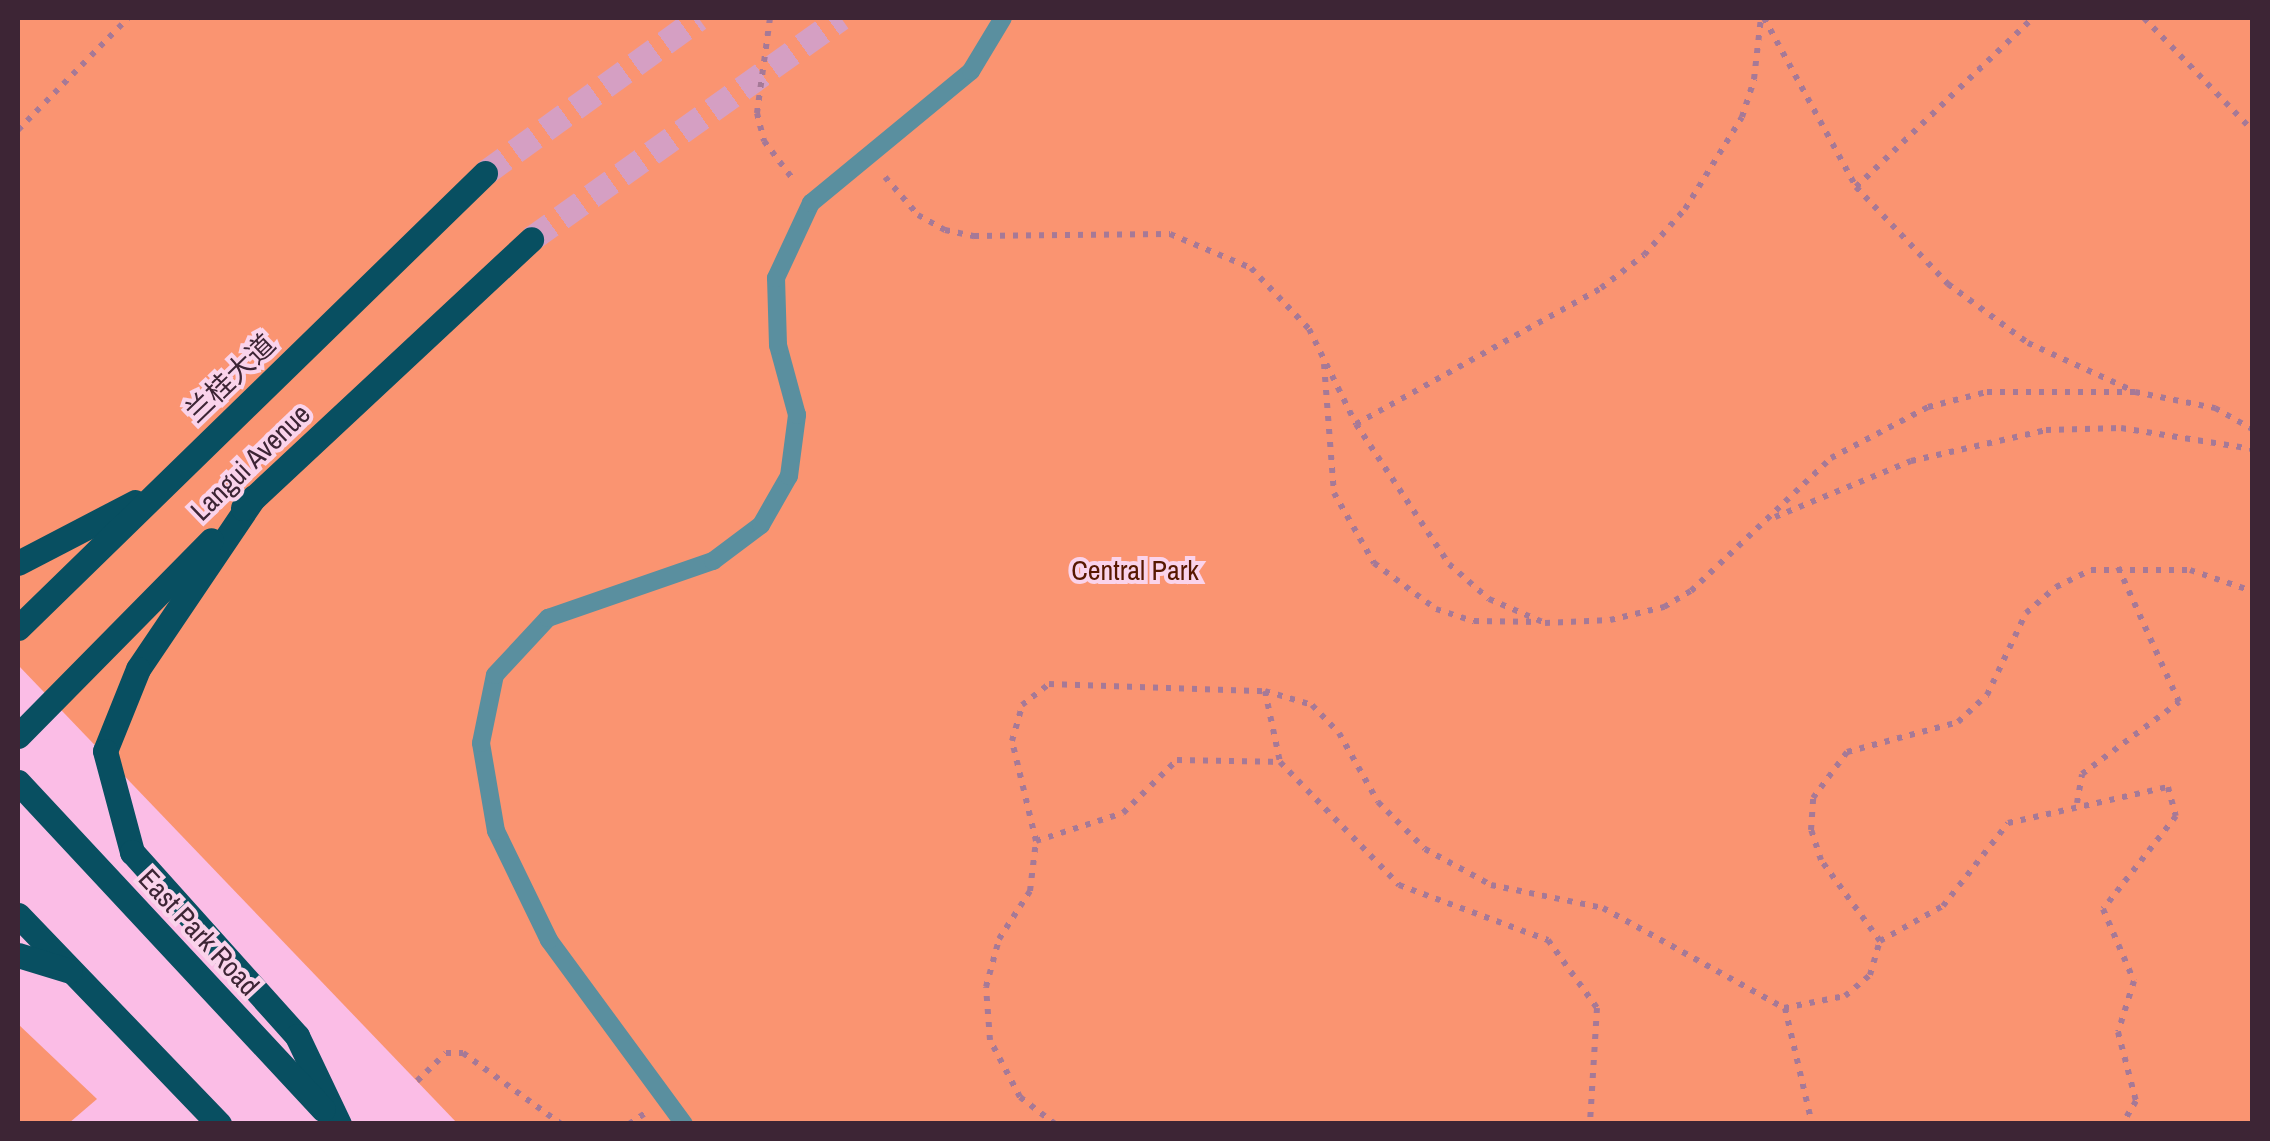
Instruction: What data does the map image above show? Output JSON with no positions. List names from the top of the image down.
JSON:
{
  "streets": {
    "main road": ["兰桂大道", "Langui Avenue", "East Park Road"]
  },
  "parks": ["Central Park"]
}
